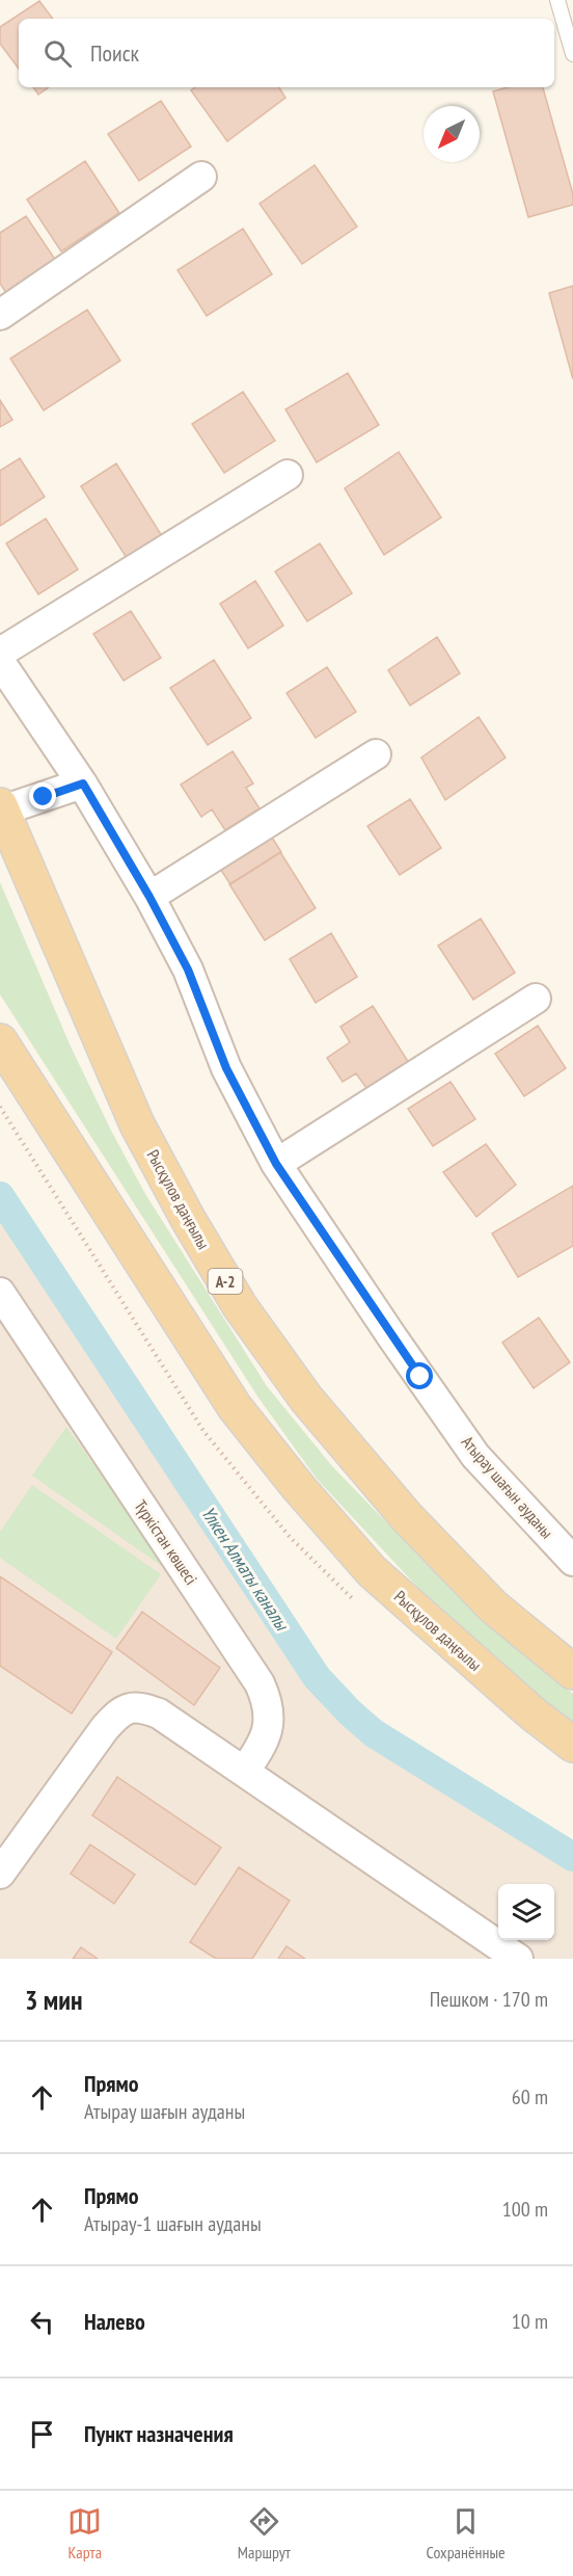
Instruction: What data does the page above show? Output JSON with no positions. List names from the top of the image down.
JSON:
{
  "streets": {
    "main road": ["Рысқұлов даңғылы", "A-2"],
    "street": ["Атырау шағын ауданы", "Түркістан көшесі"]
  },
  "water": ["Үлкен Алматы каналы"],
  "north": "bottom left",
  "page": {
    "search": "Поиск",
    "heading": ["3 мин", "Пешком · 170 m"],
    "list": [
      ["Прямо", "Атырау шағын ауданы", "60 m"],
      ["Прямо", "Атырау-1 шағын ауданы", "100 m"],
      ["Налево", "10 m"],
      "Пункт назначения"
    ],
    "nav": ["Карта", "Маршрут", "Сохранённые"]
  }
}
